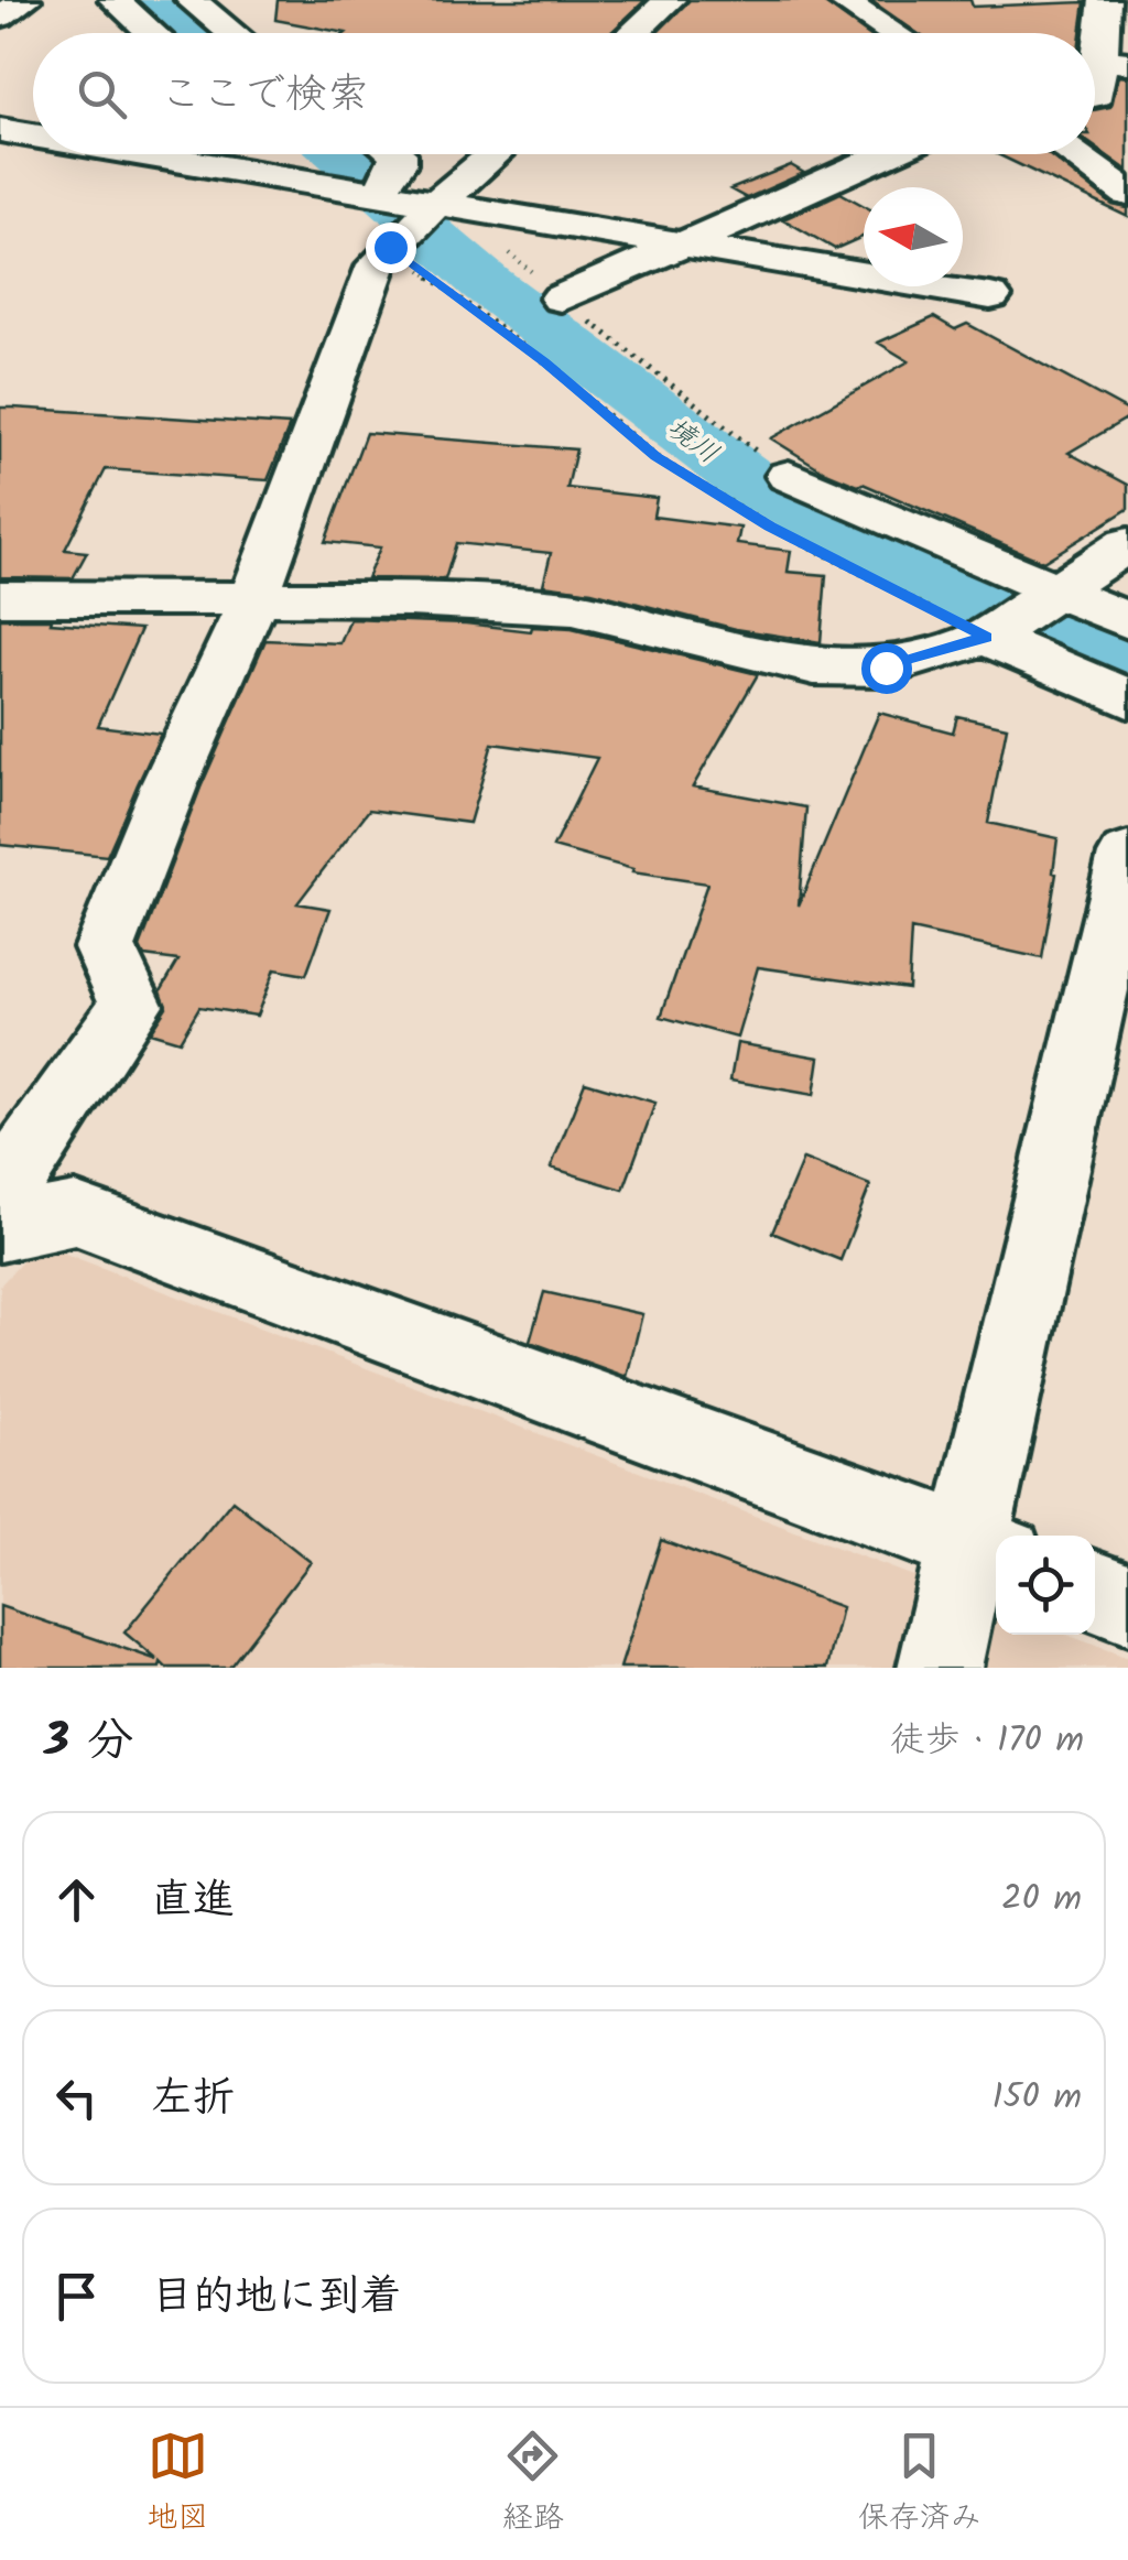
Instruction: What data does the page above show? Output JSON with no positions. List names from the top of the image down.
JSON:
{
  "water": ["境川"],
  "north": "left",
  "page": {
    "search": "ここで検索",
    "heading": ["3 分", "徒歩 · 170 m"],
    "list": [
      ["直進", "20 m"],
      ["左折", "150 m"],
      "目的地に到着"
    ],
    "nav": ["地図", "経路", "保存済み"]
  }
}
